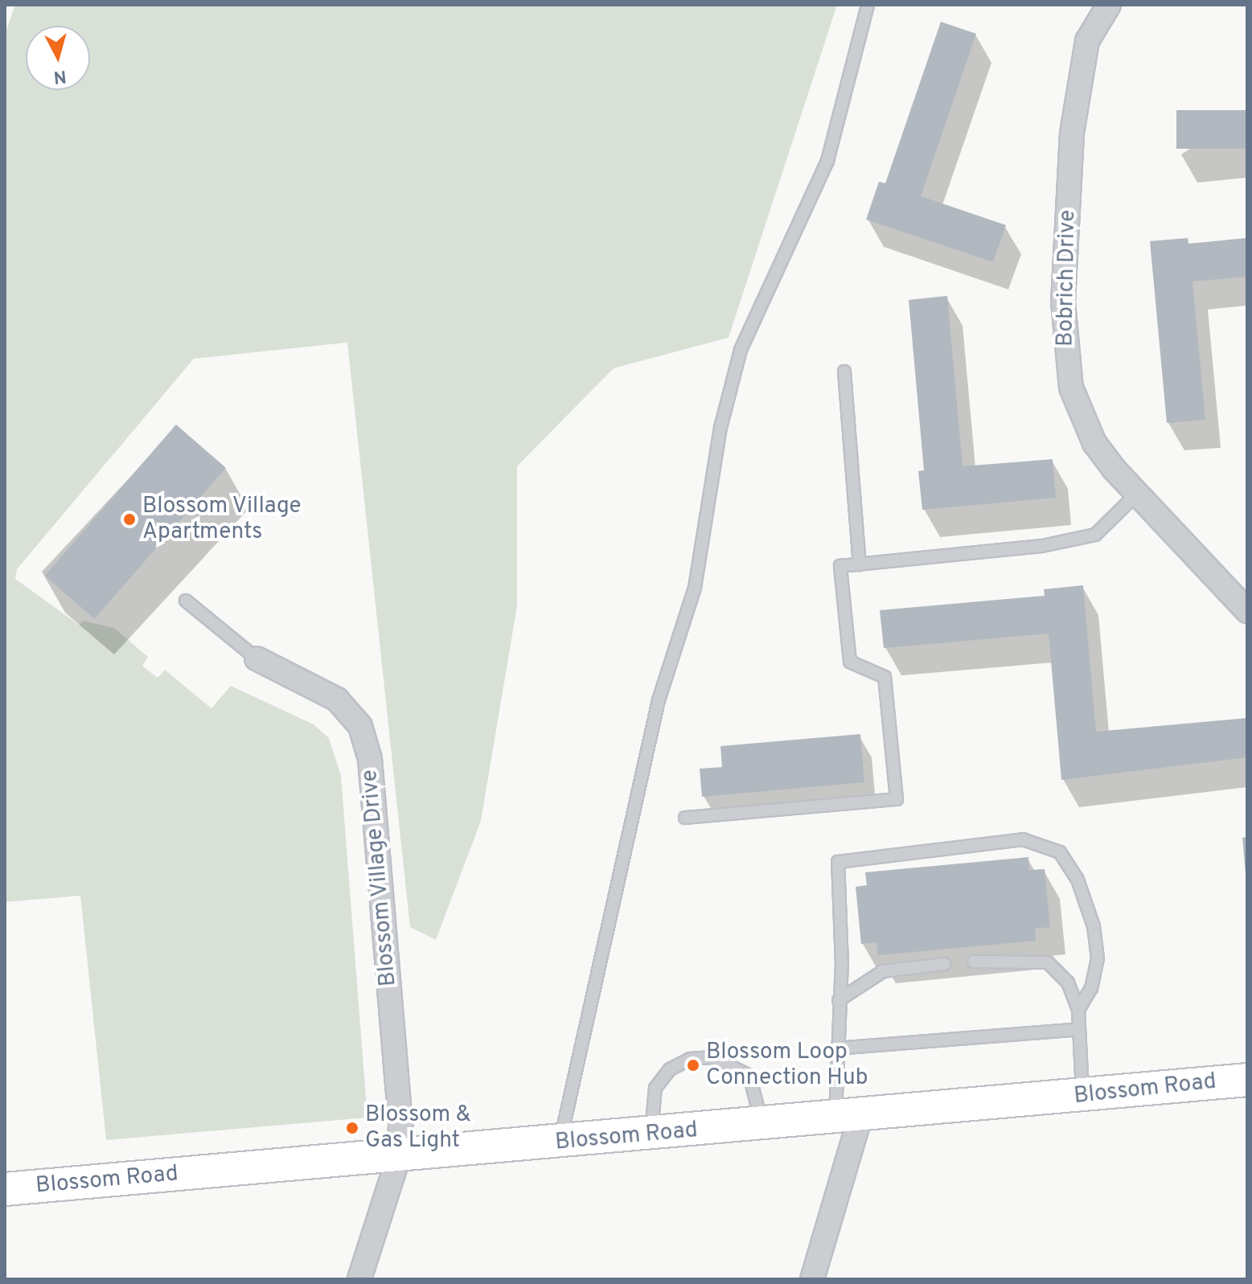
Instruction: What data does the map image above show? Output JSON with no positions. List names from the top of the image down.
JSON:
{
  "streets": {
    "street": ["Bobrich Drive", "Blossom Village Drive", "Blossom Road"]
  },
  "crossings": [
    ["Blossom Village Drive", "Blossom Road"]
  ],
  "places": ["Blossom Village Apartments", "Blossom Loop Connection Hub", "Blossom & Gas Light"],
  "north": "bottom"
}
